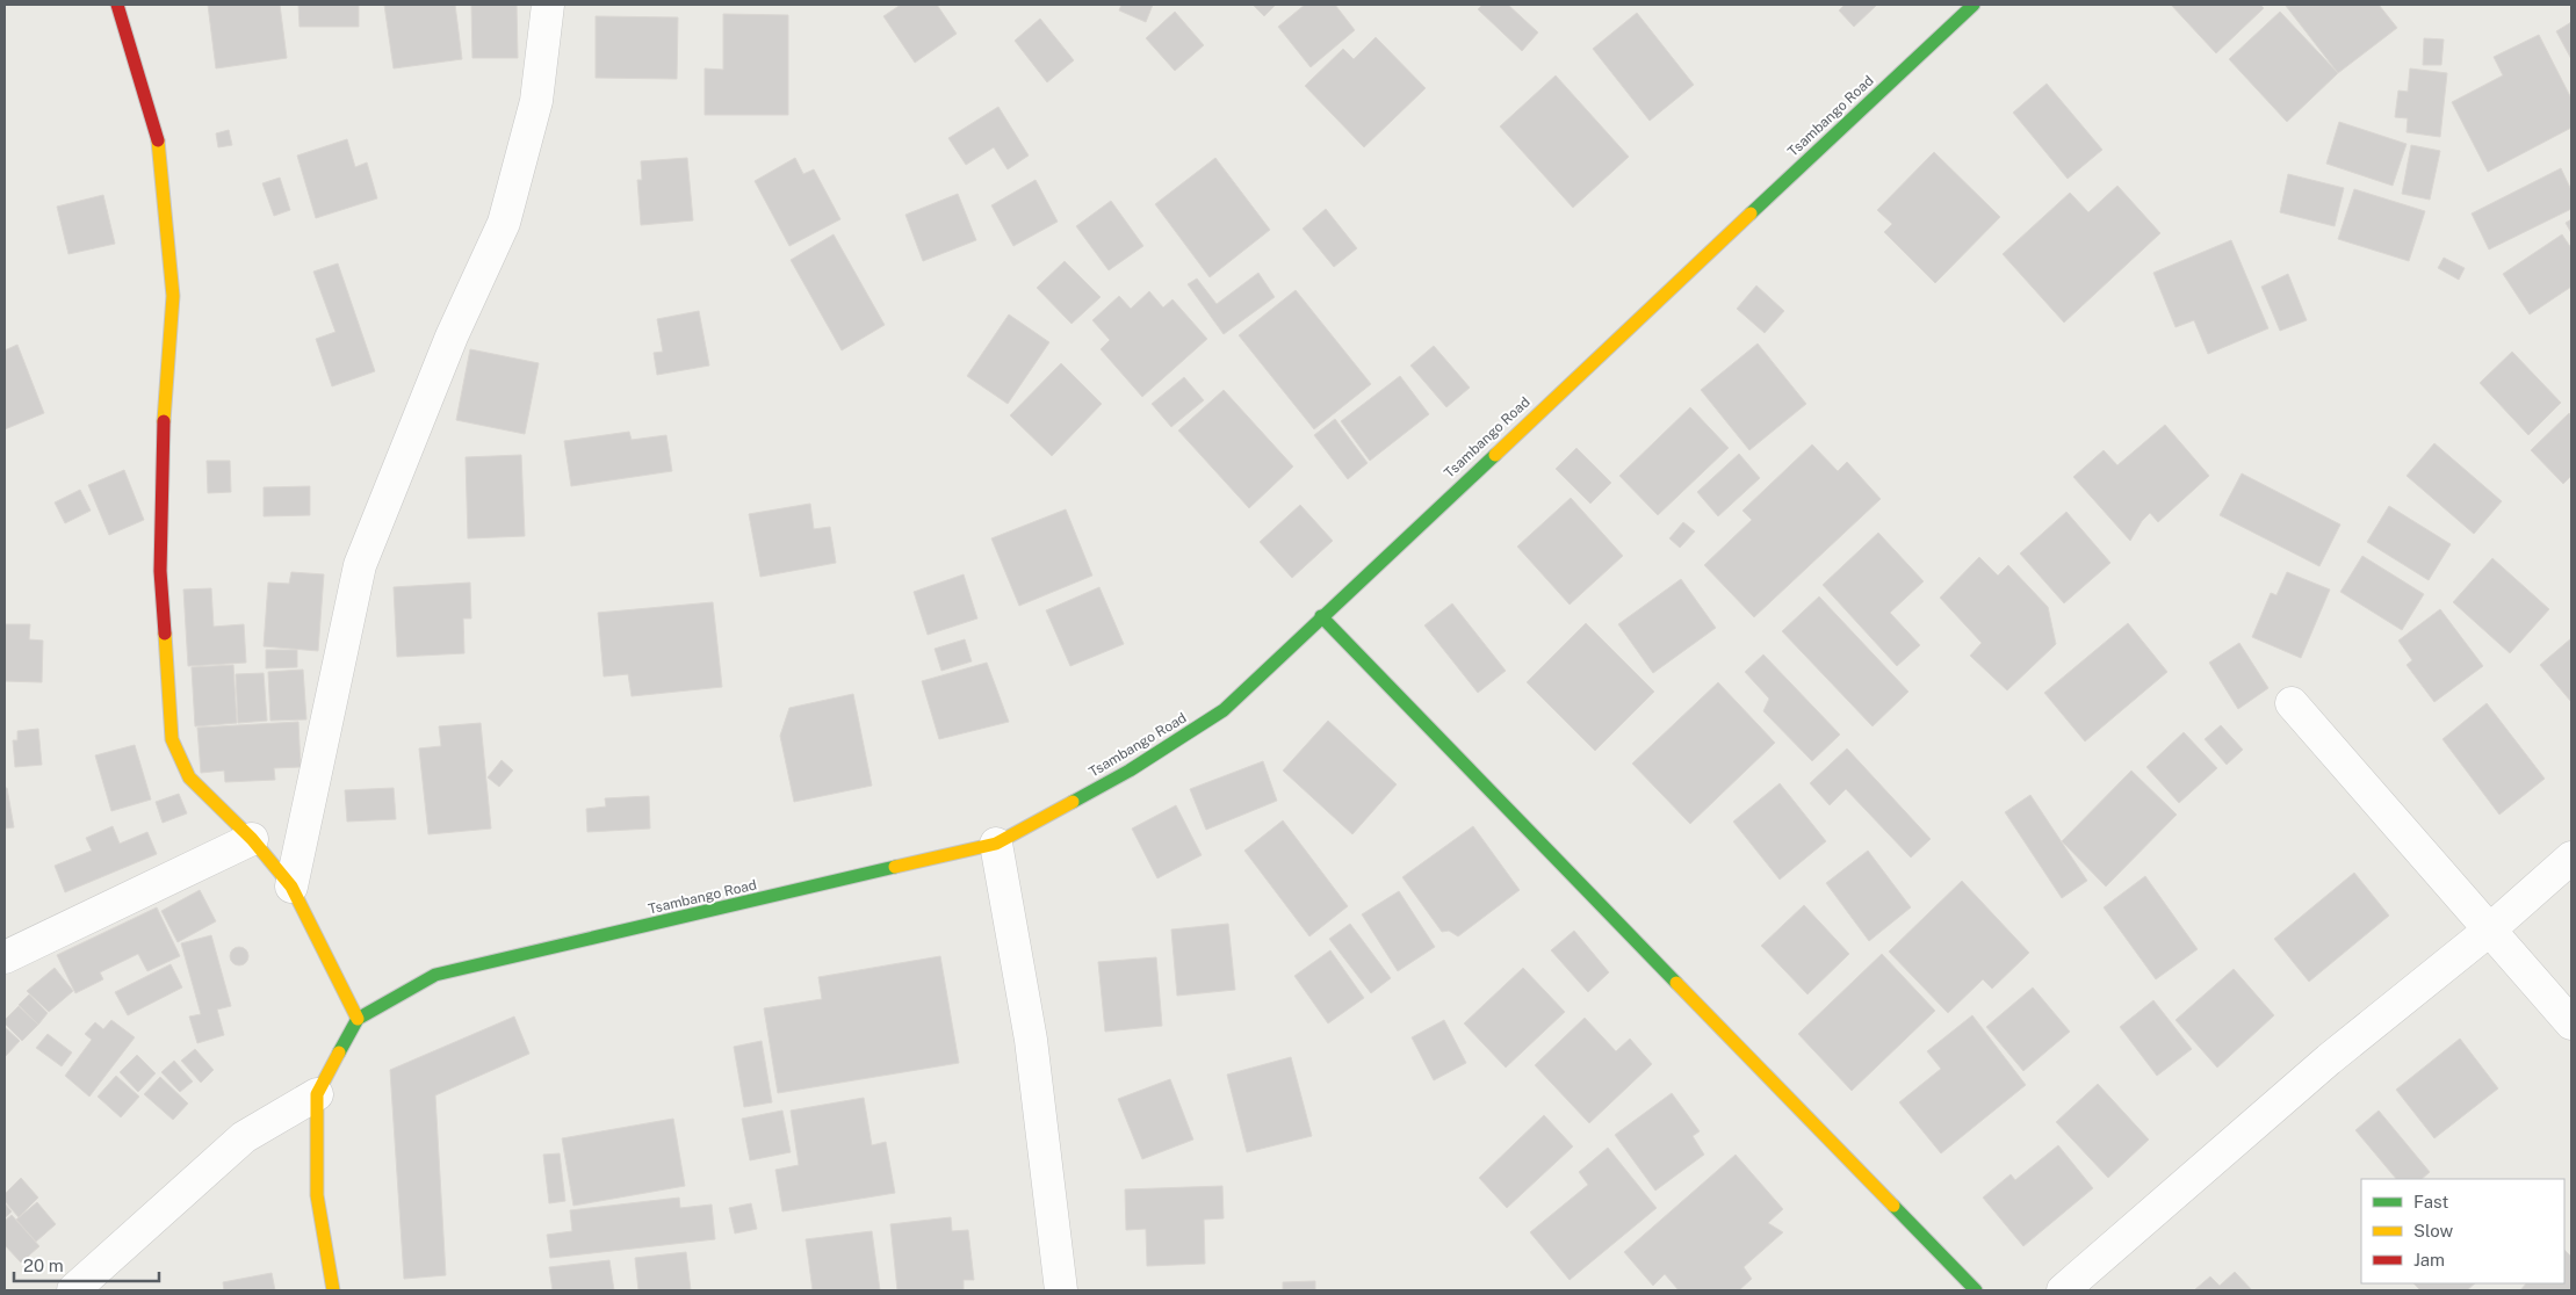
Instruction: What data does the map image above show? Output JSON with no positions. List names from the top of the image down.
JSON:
{
  "streets": {
    "street": ["Tsambango Road"]
  },
  "legend": ["Fast", "Slow", "Jam"],
  "scale_bar": "20 m"
}
